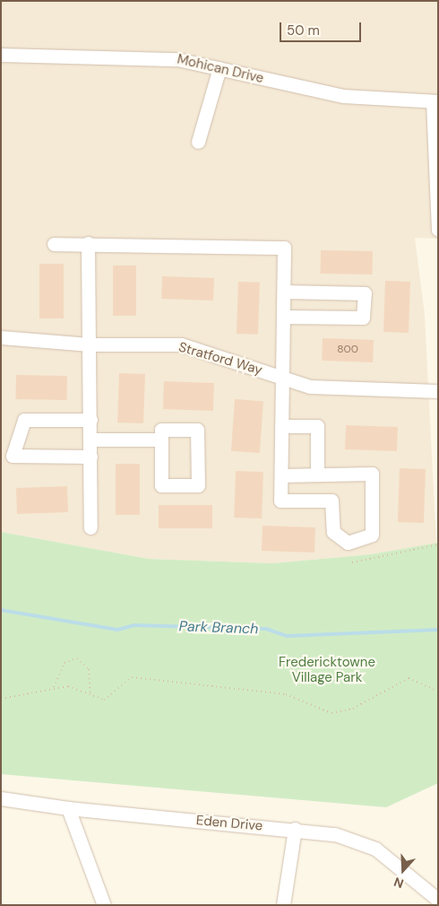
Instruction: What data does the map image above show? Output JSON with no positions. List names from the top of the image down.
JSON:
{
  "streets": {
    "street": ["Mohican Drive", "Stratford Way", "Eden Drive"]
  },
  "water": ["Park Branch"],
  "parks": ["Fredericktowne Village Park"],
  "house_numbers": ["800"],
  "scale_bar": "50 m",
  "north": "bottom"
}
